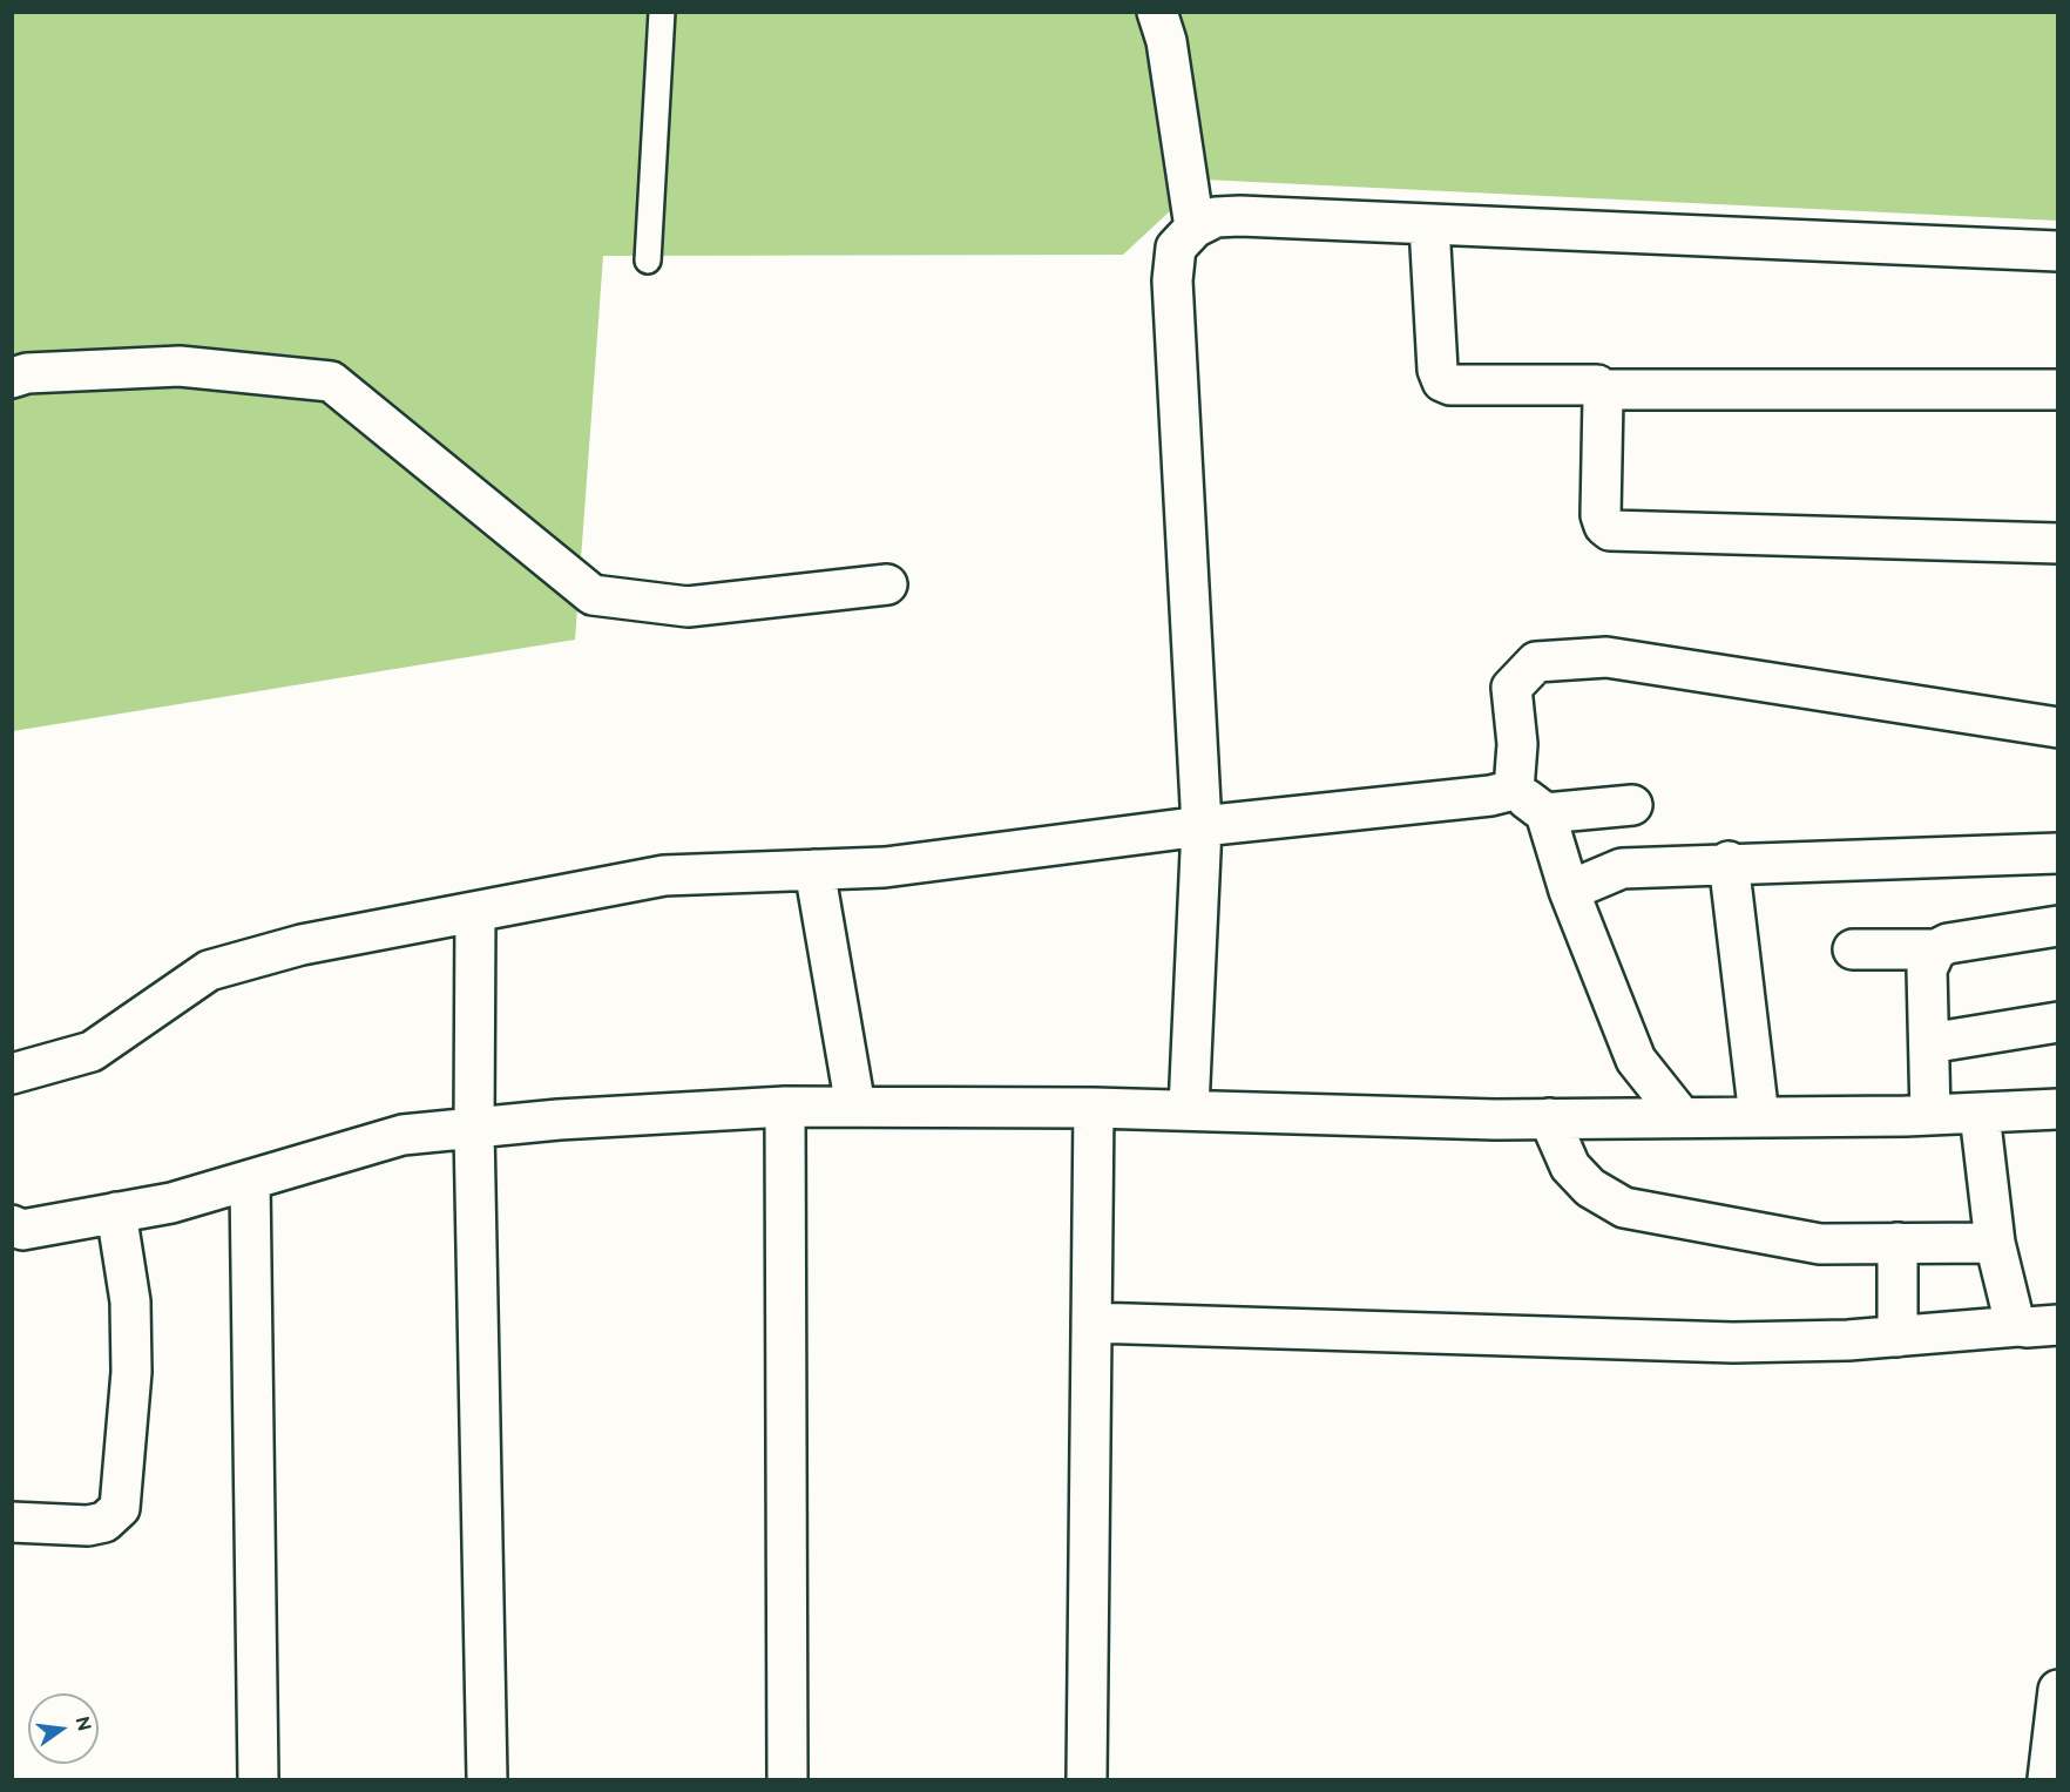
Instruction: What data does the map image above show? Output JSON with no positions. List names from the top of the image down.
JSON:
{
  "north": "right"
}
